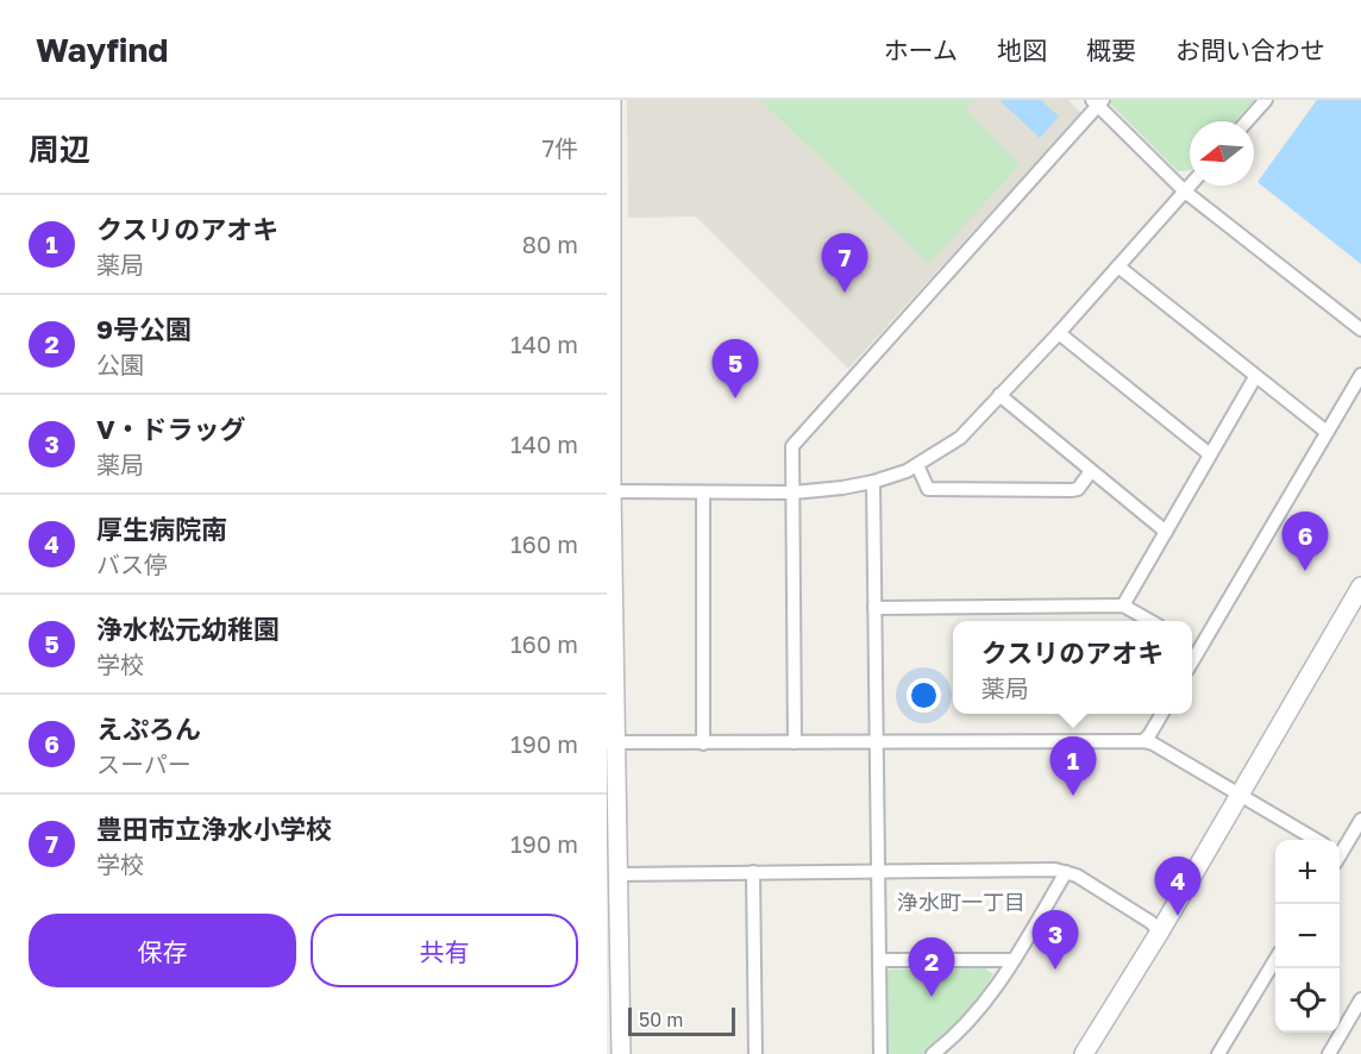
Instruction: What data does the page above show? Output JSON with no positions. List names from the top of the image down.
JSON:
{
  "districts": ["浄水町一丁目"],
  "scale_bar": "50 m",
  "north": "left",
  "page": {
    "header": "Wayfind",
    "nav": [
      "ホーム",
      "地図",
      "概要",
      "お問い合わせ"
    ],
    "heading": ["周辺", "7件"],
    "list": [
      {
        "mark": "1",
        "name": "クスリのアオキ",
        "note": "薬局",
        "value": "80 m"
      },
      {
        "mark": "2",
        "name": "9号公園",
        "note": "公園",
        "value": "140 m"
      },
      {
        "mark": "3",
        "name": "V・ドラッグ",
        "note": "薬局",
        "value": "140 m"
      },
      {
        "mark": "4",
        "name": "厚生病院南",
        "note": "バス停",
        "value": "160 m"
      },
      {
        "mark": "5",
        "name": "浄水松元幼稚園",
        "note": "学校",
        "value": "160 m"
      },
      {
        "mark": "6",
        "name": "えぷろん",
        "note": "スーパー",
        "value": "190 m"
      },
      {
        "mark": "7",
        "name": "豊田市立浄水小学校",
        "note": "学校",
        "value": "190 m"
      }
    ],
    "pins": [
      "7",
      "5",
      "6",
      "1",
      "4",
      "3",
      "2"
    ],
    "popup": ["クスリのアオキ", "薬局"],
    "map_buttons": ["+", "−"],
    "buttons": ["保存", "共有"],
    "scale": "50 m"
  }
}
